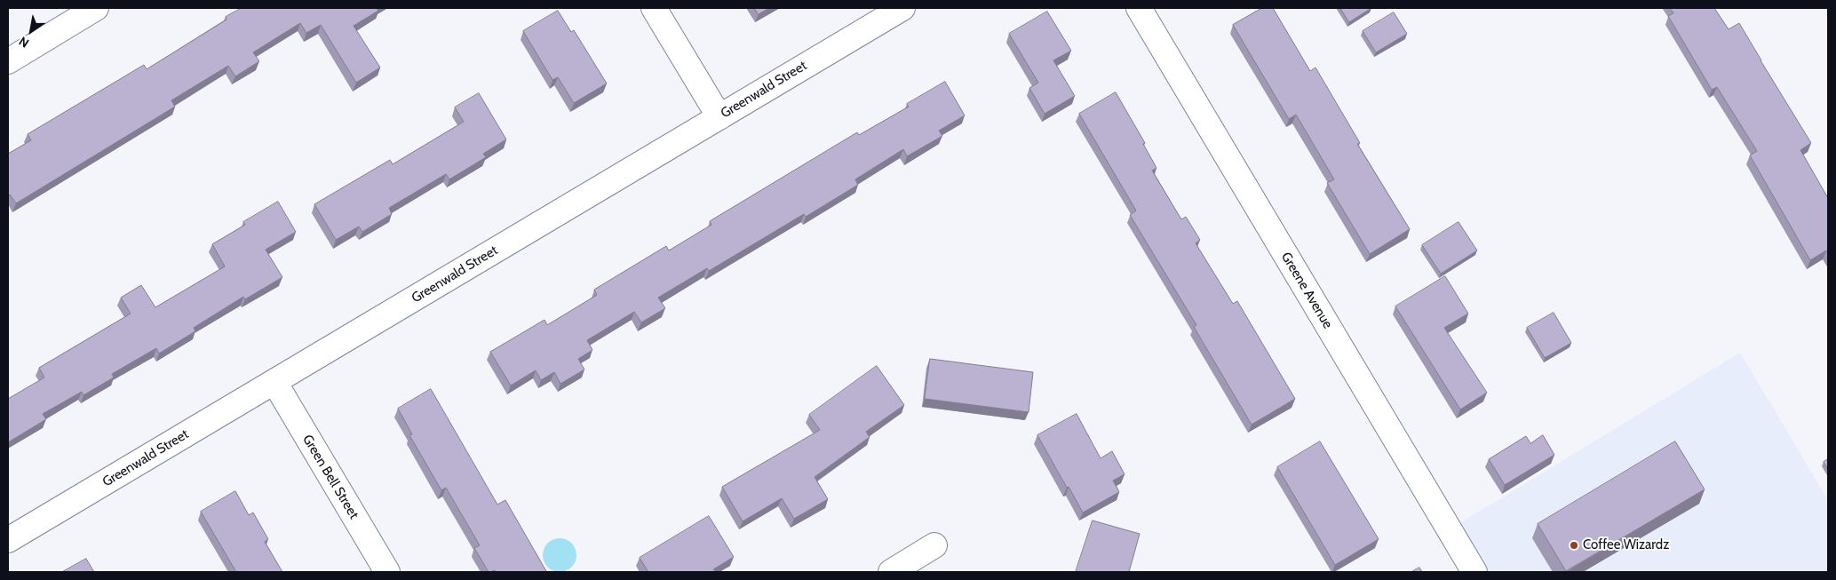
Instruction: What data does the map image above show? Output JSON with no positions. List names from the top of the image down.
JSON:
{
  "streets": {
    "street": ["Greenwald Street", "Greene Avenue", "Green Bell Street"]
  },
  "crossings": [
    ["Greenwald Street", "Green Bell Street"]
  ],
  "places": ["Coffee Wizardz"],
  "north": "bottom left"
}
